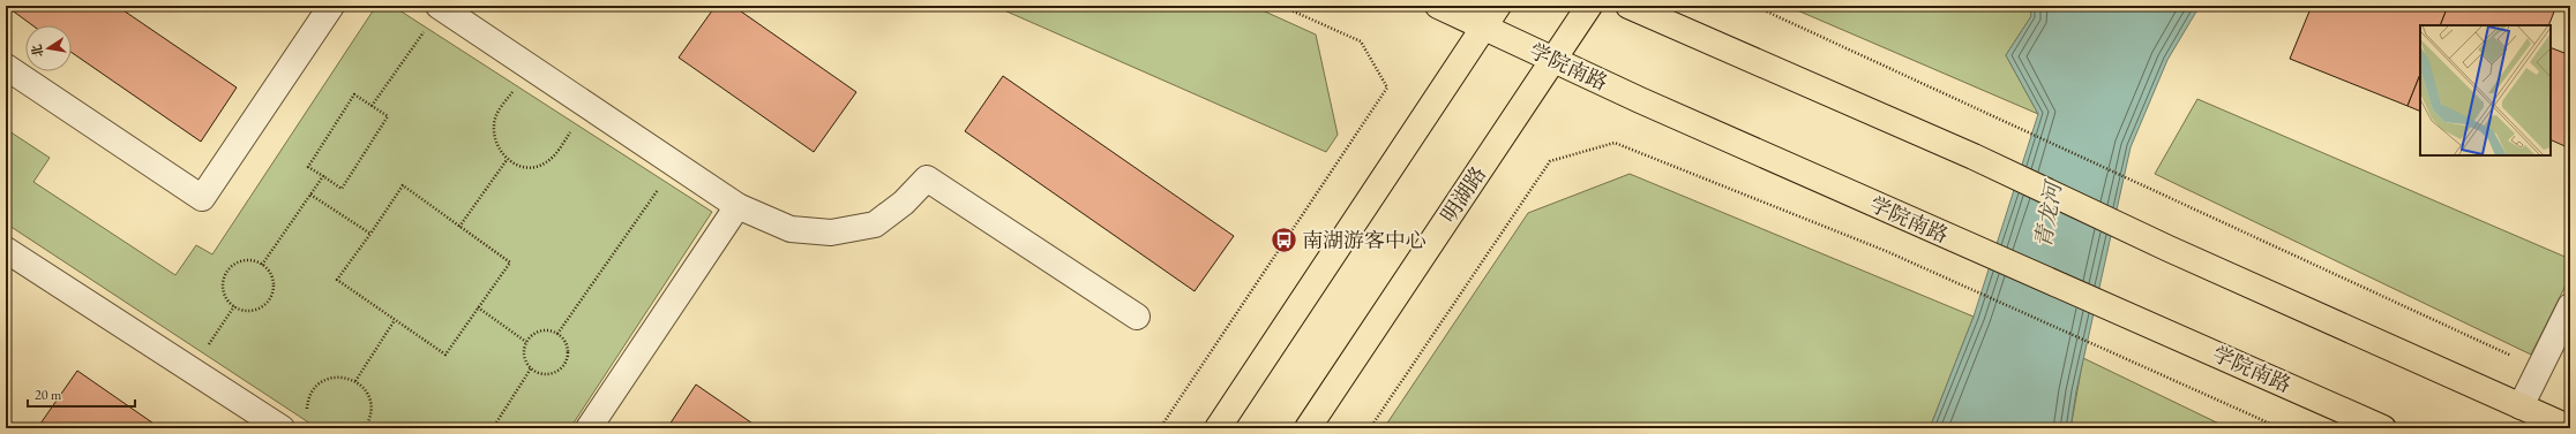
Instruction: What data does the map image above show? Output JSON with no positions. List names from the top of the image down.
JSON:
{
  "streets": {
    "main road": ["学院南路", "明湖路"]
  },
  "crossings": [
    ["学院南路", "明湖路"]
  ],
  "water": ["青龙河"],
  "places": {
    "bus stop": ["南湖游客中心"]
  },
  "scale_bar": "20 m",
  "north": "left"
}
